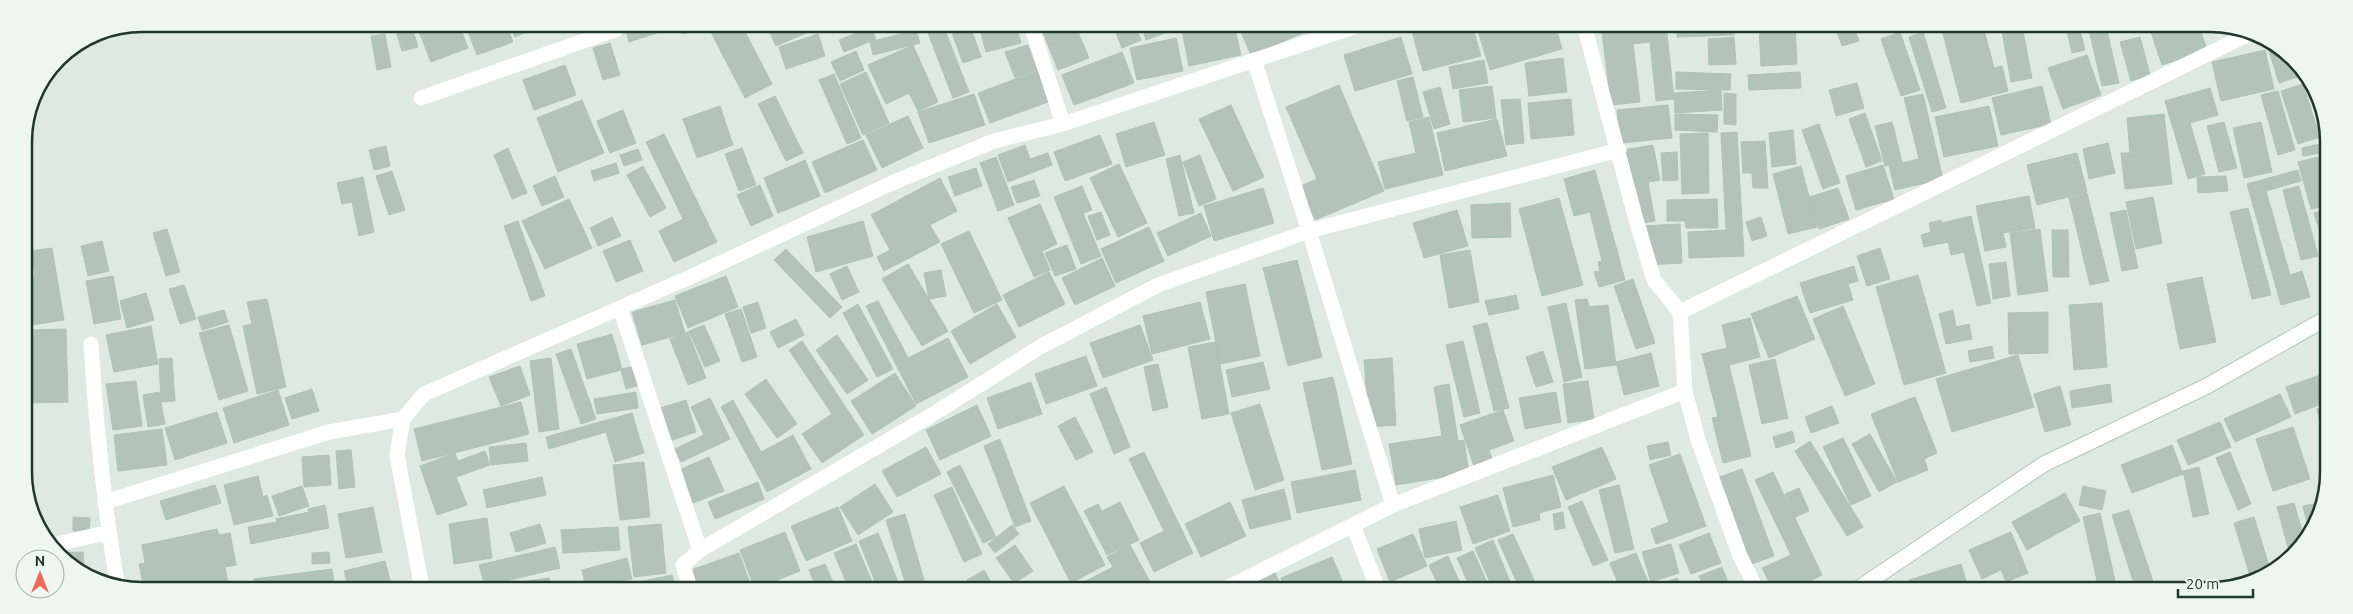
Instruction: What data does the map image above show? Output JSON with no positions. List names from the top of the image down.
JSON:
{
  "scale_bar": "20 m",
  "north": "top"
}
